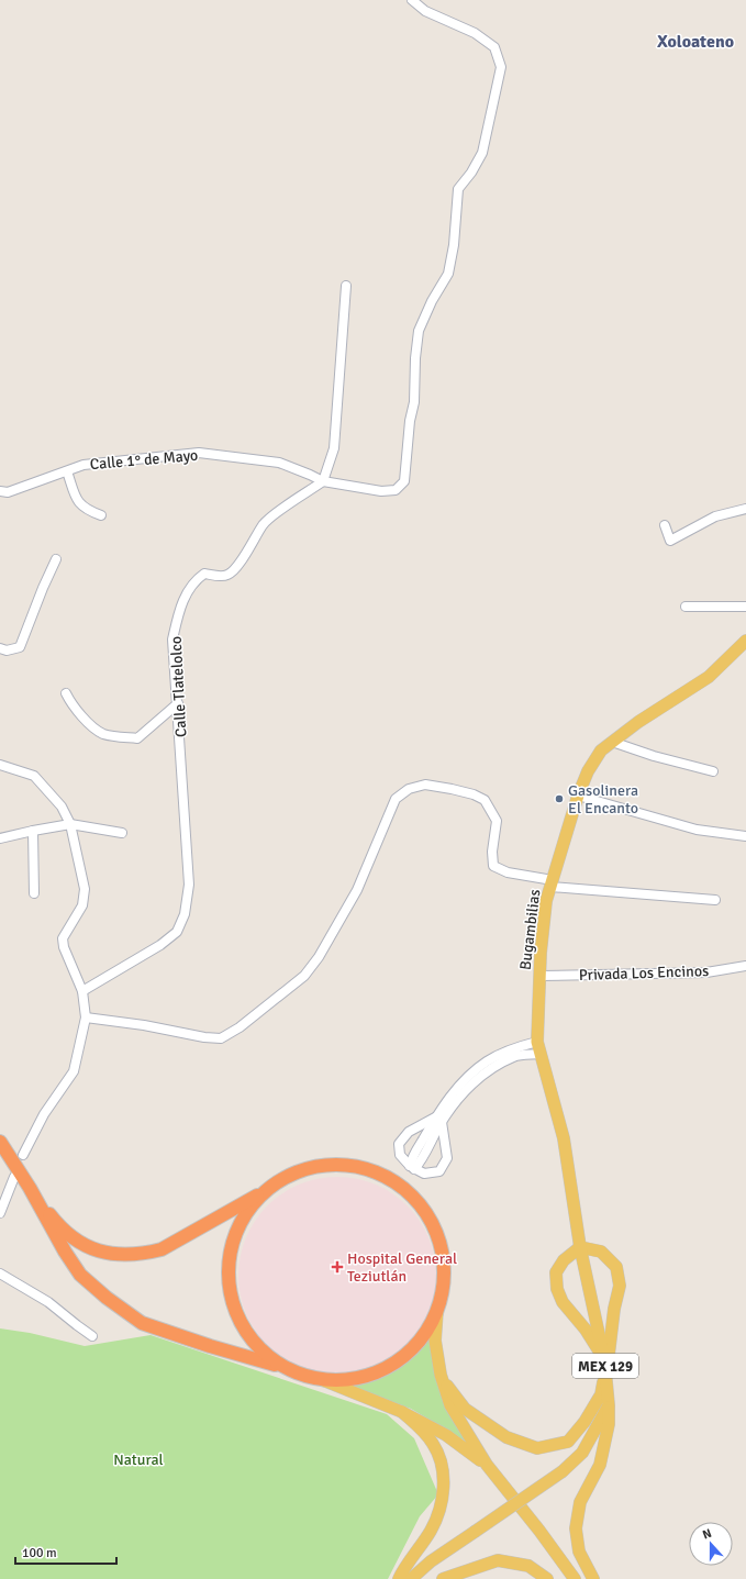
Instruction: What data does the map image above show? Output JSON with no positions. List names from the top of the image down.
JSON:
{
  "streets": {
    "main road": ["Bugambilias", "MEX 129"],
    "street": ["Calle 1° de Mayo", "Calle Tlatelolco", "Privada Los Encinos"]
  },
  "crossings": [
    ["Calle 1° de Mayo", "Calle Tlatelolco"],
    ["Bugambilias", "Privada Los Encinos"],
    ["Bugambilias", "MEX 129"]
  ],
  "districts": ["Xoloateno"],
  "parks": ["Natural"],
  "places": {
    "other": ["Gasolinera El Encanto"],
    "health": ["Hospital General Teziutlán"]
  },
  "scale_bar": "100 m",
  "north": "top"
}
